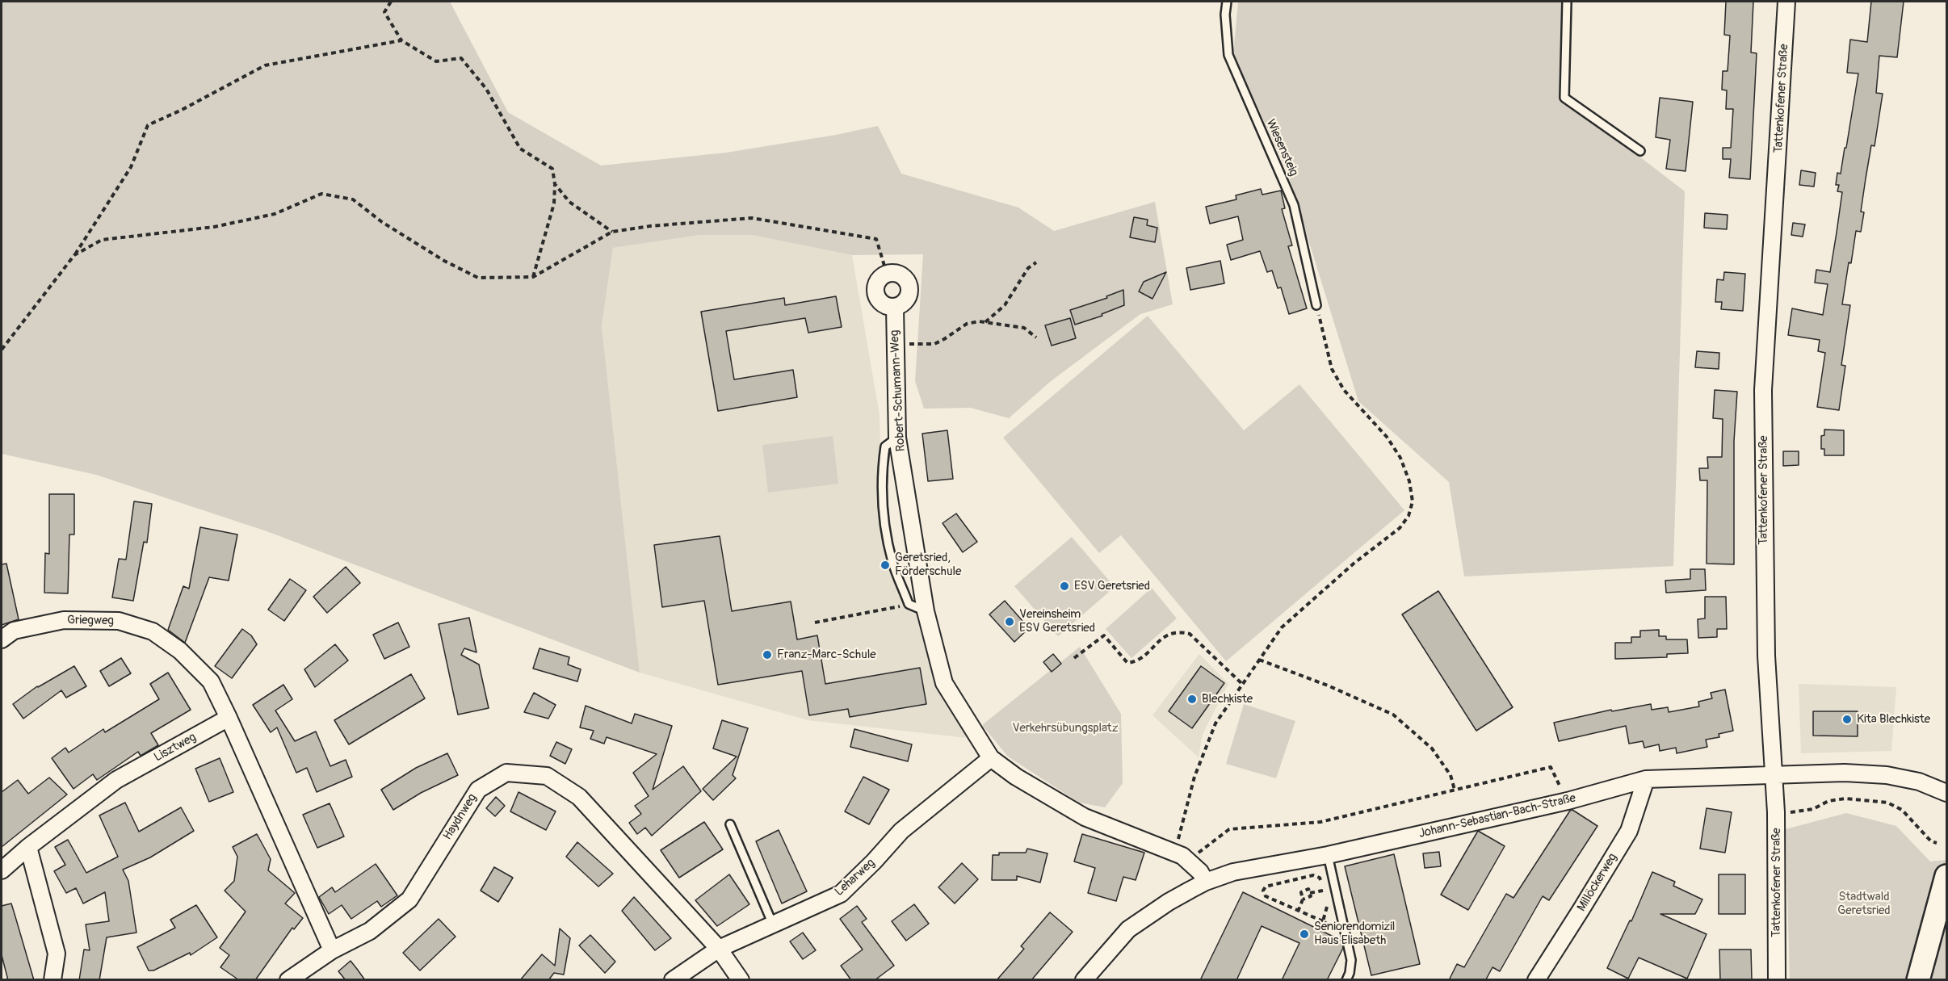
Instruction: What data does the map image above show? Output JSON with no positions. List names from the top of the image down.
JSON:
{
  "streets": {
    "street": [
      "Tattenkofener Straße",
      "Robert-Schumann-Weg",
      "Griegweg",
      "Lisztweg",
      "Johann-Sebastian-Bach-Straße",
      "Haydnweg",
      "Leharweg",
      "Millöckerweg"
    ],
    "lane": ["Wiesensteig"]
  },
  "crossings": [
    ["Tattenkofener Straße", "Johann-Sebastian-Bach-Straße"],
    ["Robert-Schumann-Weg", "Johann-Sebastian-Bach-Straße"],
    ["Robert-Schumann-Weg", "Leharweg"],
    ["Griegweg", "Lisztweg"],
    ["Johann-Sebastian-Bach-Straße", "Millöckerweg"],
    ["Haydnweg", "Leharweg"]
  ],
  "parks": ["Verkehrsübungsplatz", "Stadtwald Geretsried"],
  "places": [
    "Geretsried, Förderschule",
    "ESV Geretsried",
    "Vereinsheim ESV Geretsried",
    "Franz-Marc-Schule",
    "Blechkiste",
    "Kita Blechkiste",
    "Seniorendomizil Haus Elisabeth"
  ]
}
